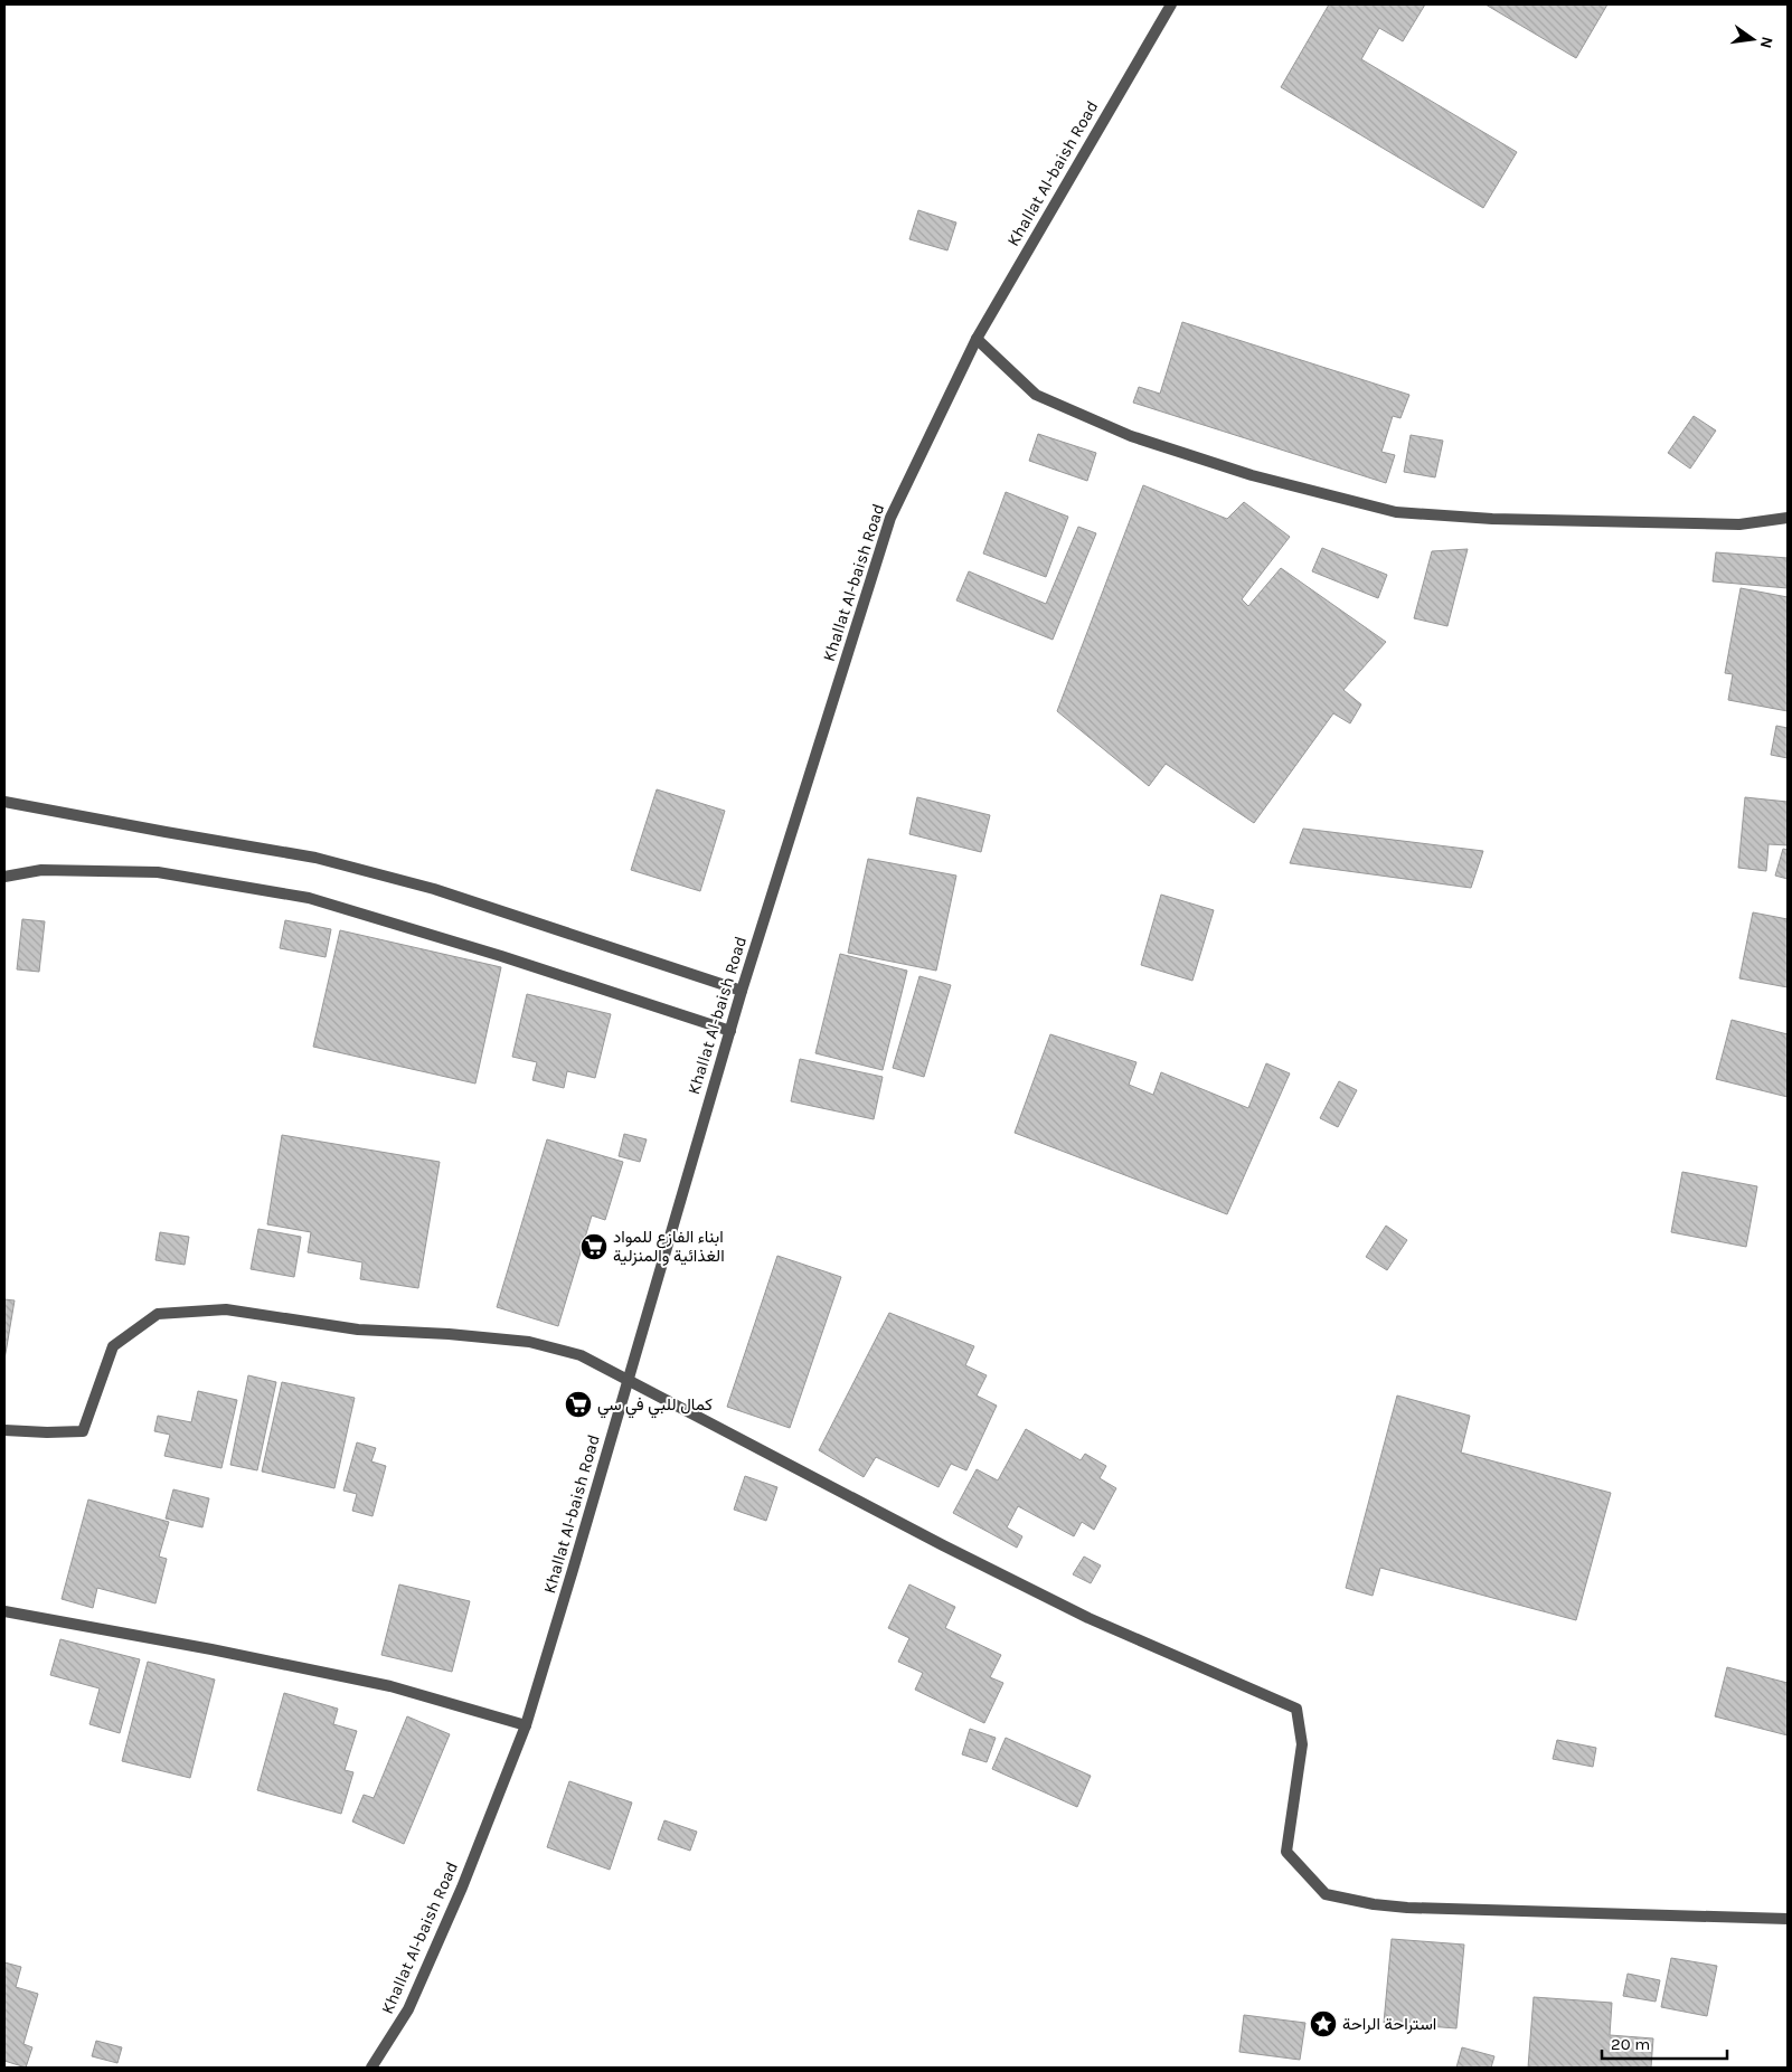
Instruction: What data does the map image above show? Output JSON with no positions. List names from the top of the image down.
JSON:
{
  "streets": {
    "street": ["Khallat Al-baish Road"]
  },
  "places": {
    "supermarket": ["ابناء الفازع للمواد الغذائية والمنزلية", "كمال للبي في سي"],
    "place": ["استراحة الراحة"]
  },
  "scale_bar": "20 m",
  "north": "right"
}
